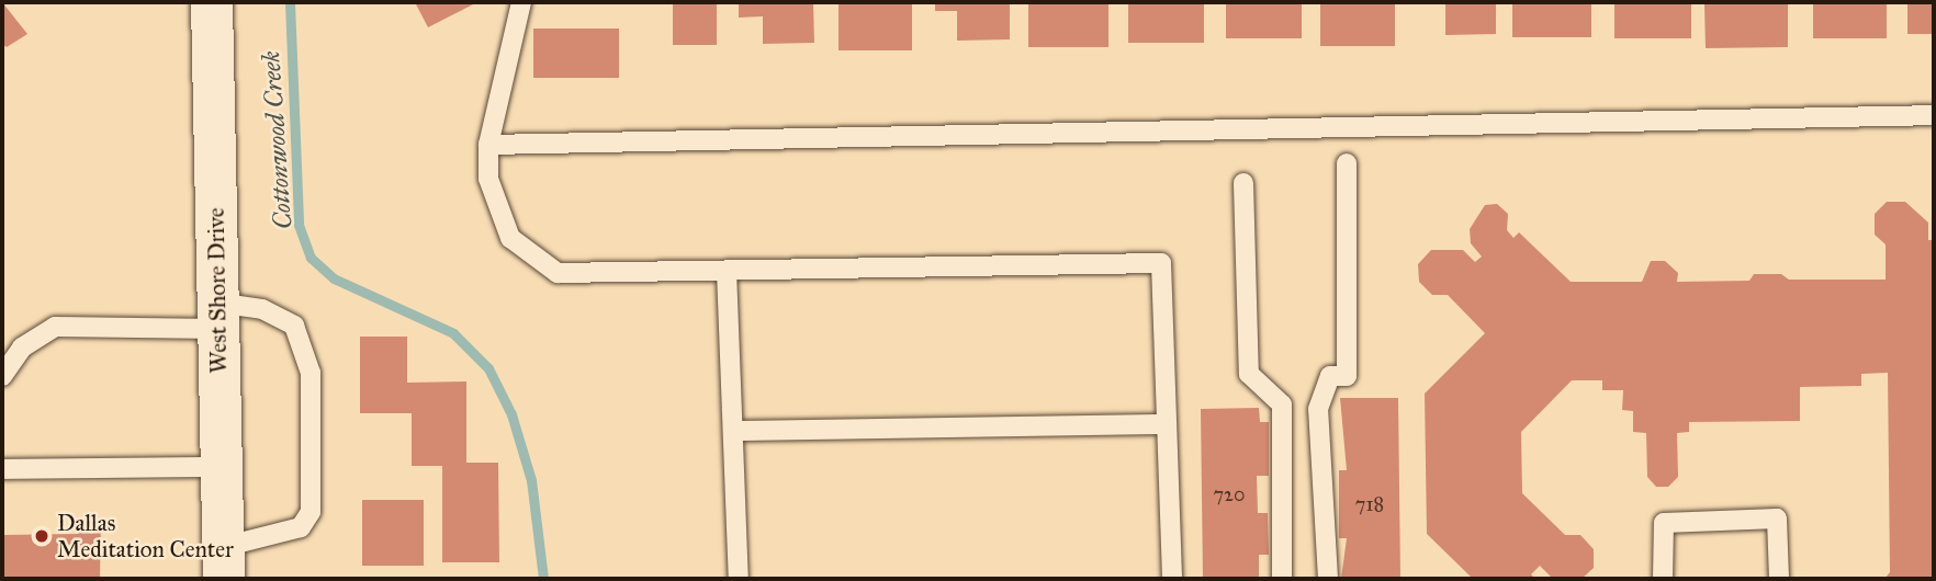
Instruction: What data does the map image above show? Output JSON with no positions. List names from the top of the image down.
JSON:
{
  "streets": {
    "street": ["West Shore Drive"]
  },
  "water": ["Cottonwood Creek"],
  "places": ["Dallas Meditation Center"],
  "house_numbers": ["720", "718"]
}
